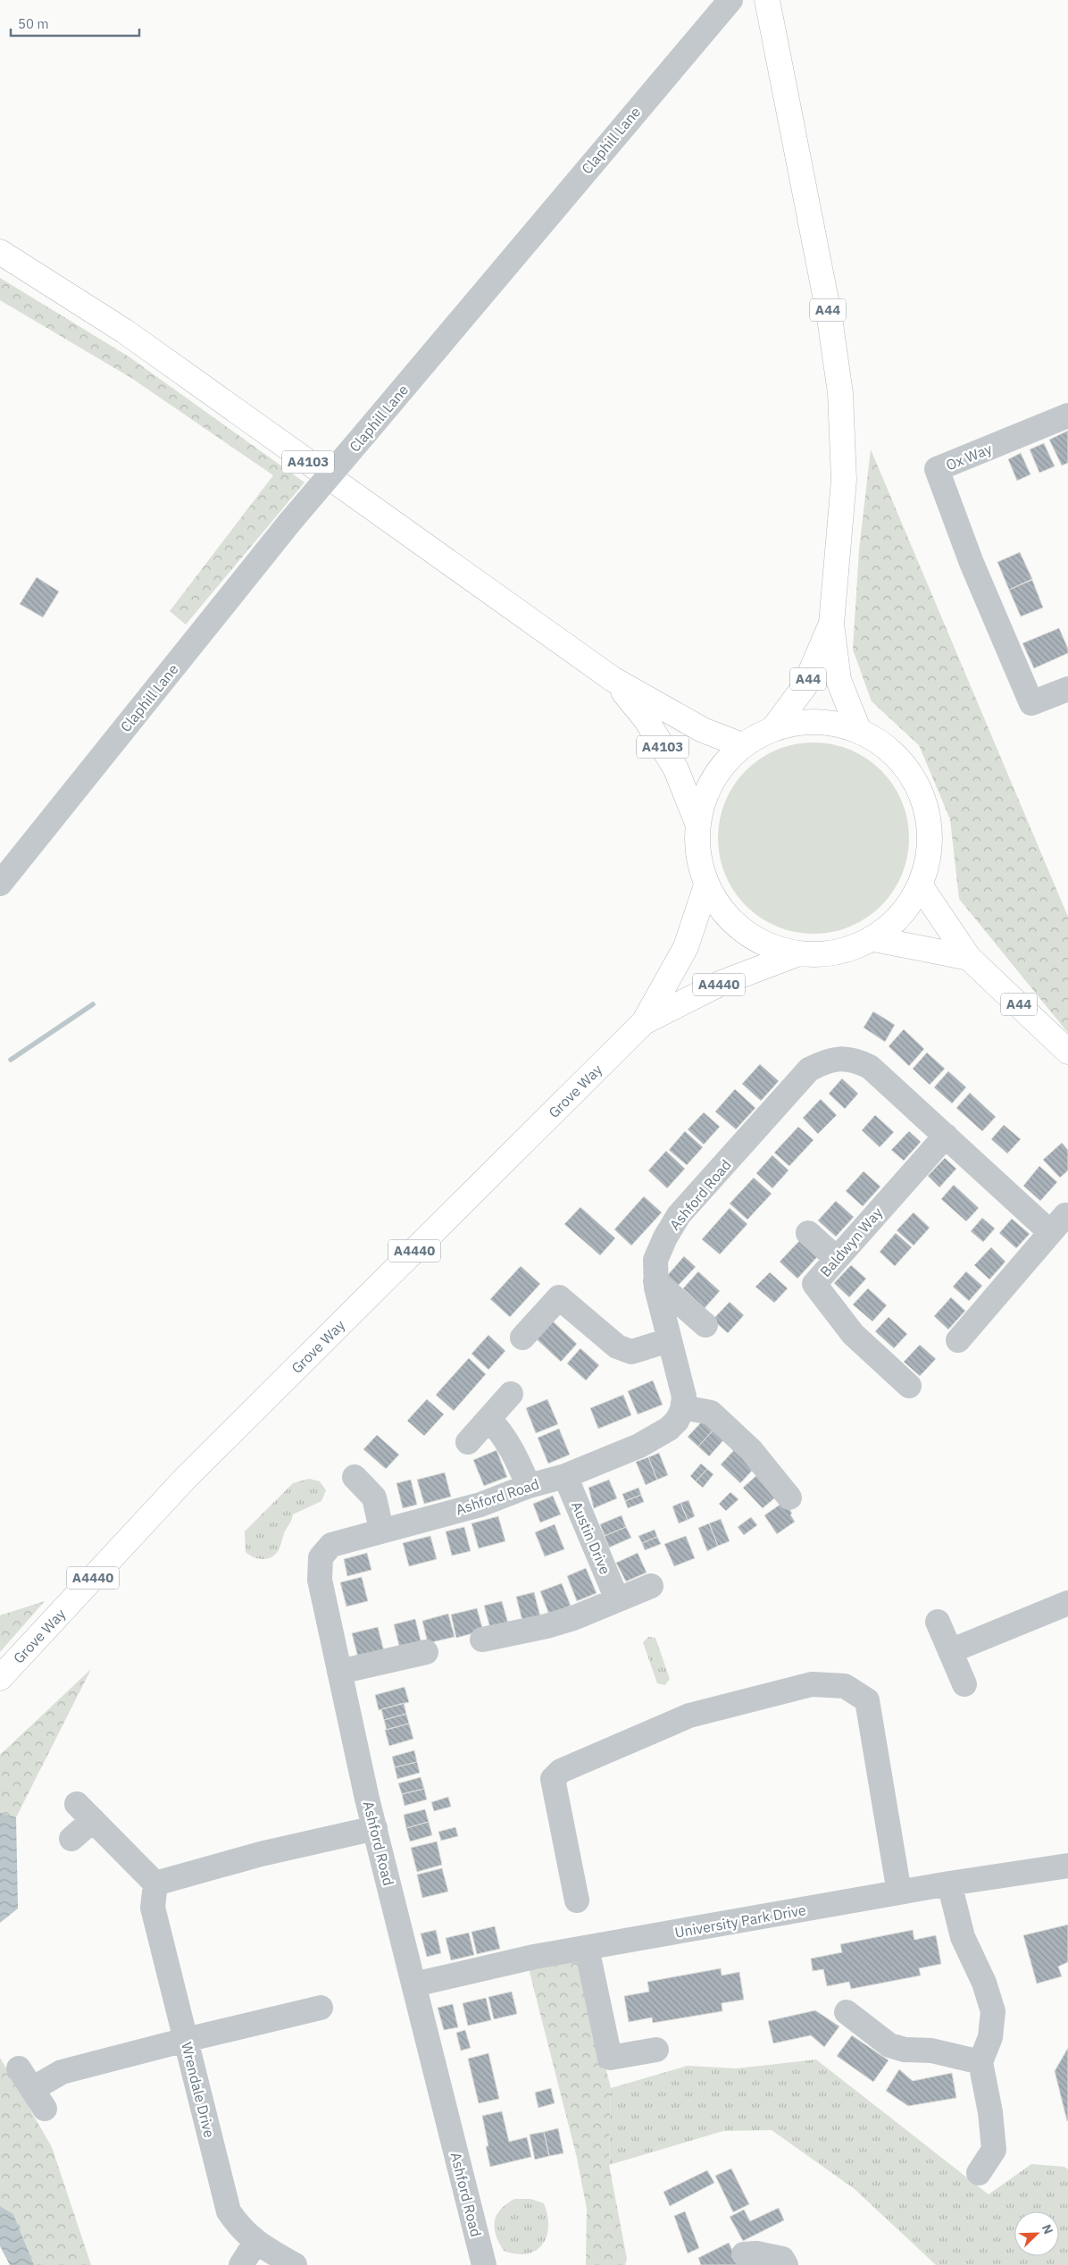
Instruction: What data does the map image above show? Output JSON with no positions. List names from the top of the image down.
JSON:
{
  "streets": {
    "main road": [
      "A44",
      "A4103",
      "A4440",
      "Grove Way"
    ],
    "street": [
      "Claphill Lane",
      "Ox Way",
      "Ashford Road",
      "Baldwyn Way",
      "Austin Drive",
      "University Park Drive",
      "Wrendale Drive"
    ]
  },
  "crossings": [
    ["Ashford Road", "Baldwyn Way"],
    ["Ashford Road", "Austin Drive"],
    ["Ashford Road", "University Park Drive"]
  ],
  "scale_bar": "50 m",
  "north": "top right"
}
